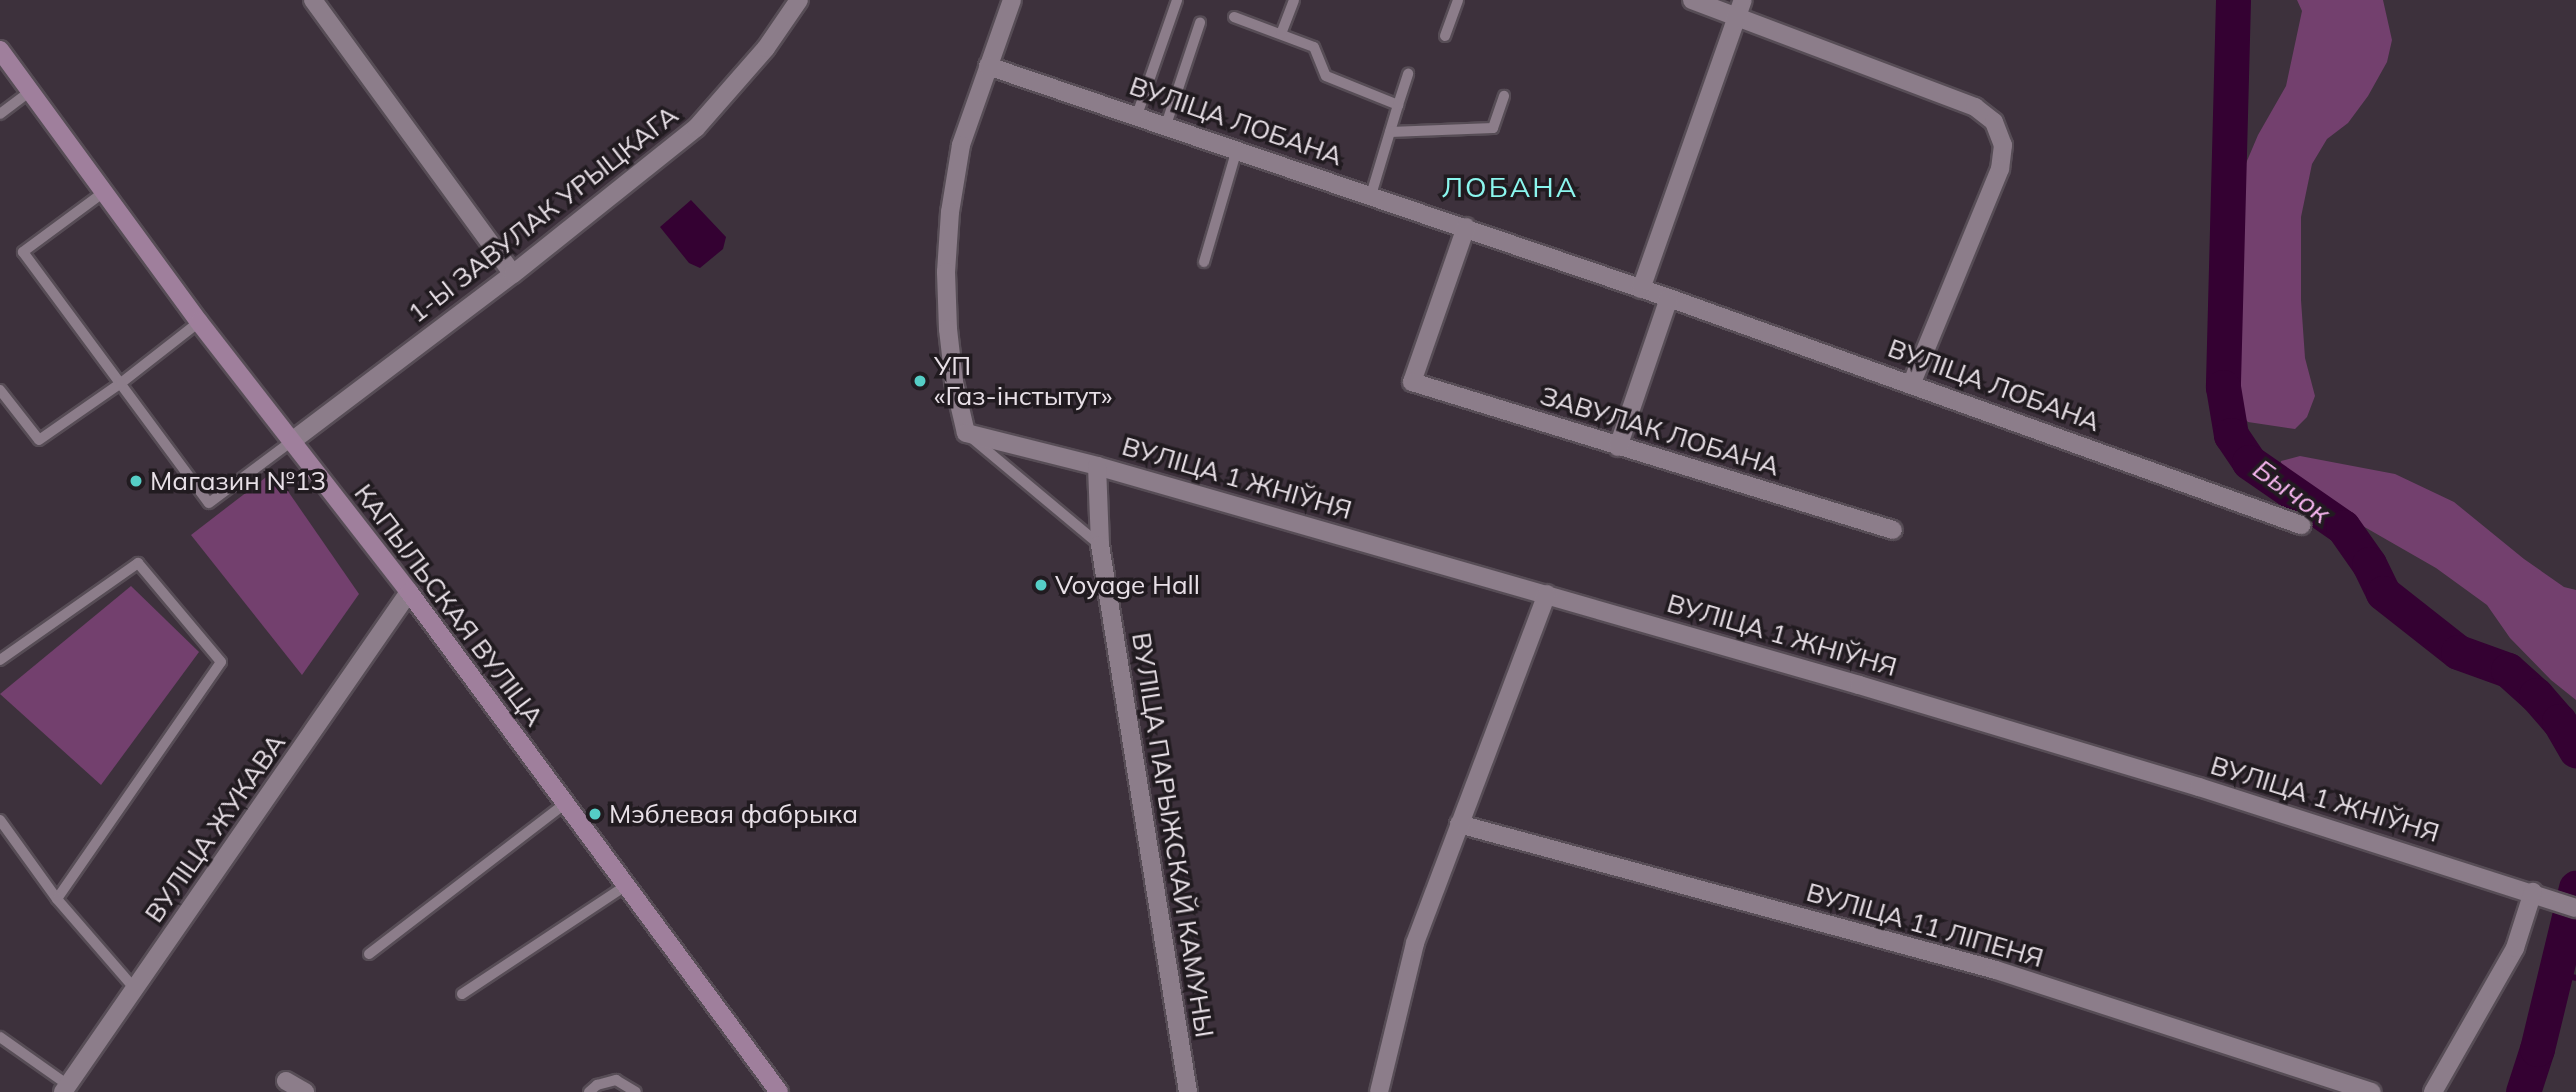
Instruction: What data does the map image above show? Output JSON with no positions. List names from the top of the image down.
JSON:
{
  "streets": {
    "main road": ["КАПЫЛЬСКАЯ ВУЛІЦА"],
    "street": [
      "ВУЛІЦА ЛОБАНА",
      "1-Ы ЗАВУЛАК УРЫЦКАГА",
      "ЗАВУЛАК ЛОБАНА",
      "ВУЛІЦА 1 ЖНІЎНЯ",
      "ВУЛІЦА ЖУКАВА",
      "ВУЛІЦА ПАРЫЖСКАЙ КАМУНЫ",
      "ВУЛІЦА 11 ЛІПЕНЯ"
    ]
  },
  "crossings": [
    ["ВУЛІЦА ЛОБАНА", "ЗАВУЛАК ЛОБАНА"],
    ["1-Ы ЗАВУЛАК УРЫЦКАГА", "КАПЫЛЬСКАЯ ВУЛІЦА"],
    ["ВУЛІЦА 1 ЖНІЎНЯ", "ВУЛІЦА ПАРЫЖСКАЙ КАМУНЫ"],
    ["КАПЫЛЬСКАЯ ВУЛІЦА", "ВУЛІЦА ЖУКАВА"]
  ],
  "districts": ["ЛОБАНА"],
  "water": ["Бычок"],
  "places": [
    "УП «Газ-інстытут»",
    "Магазин №13",
    "Voyage Hall",
    "Мэблевая фабрыка"
  ]
}
